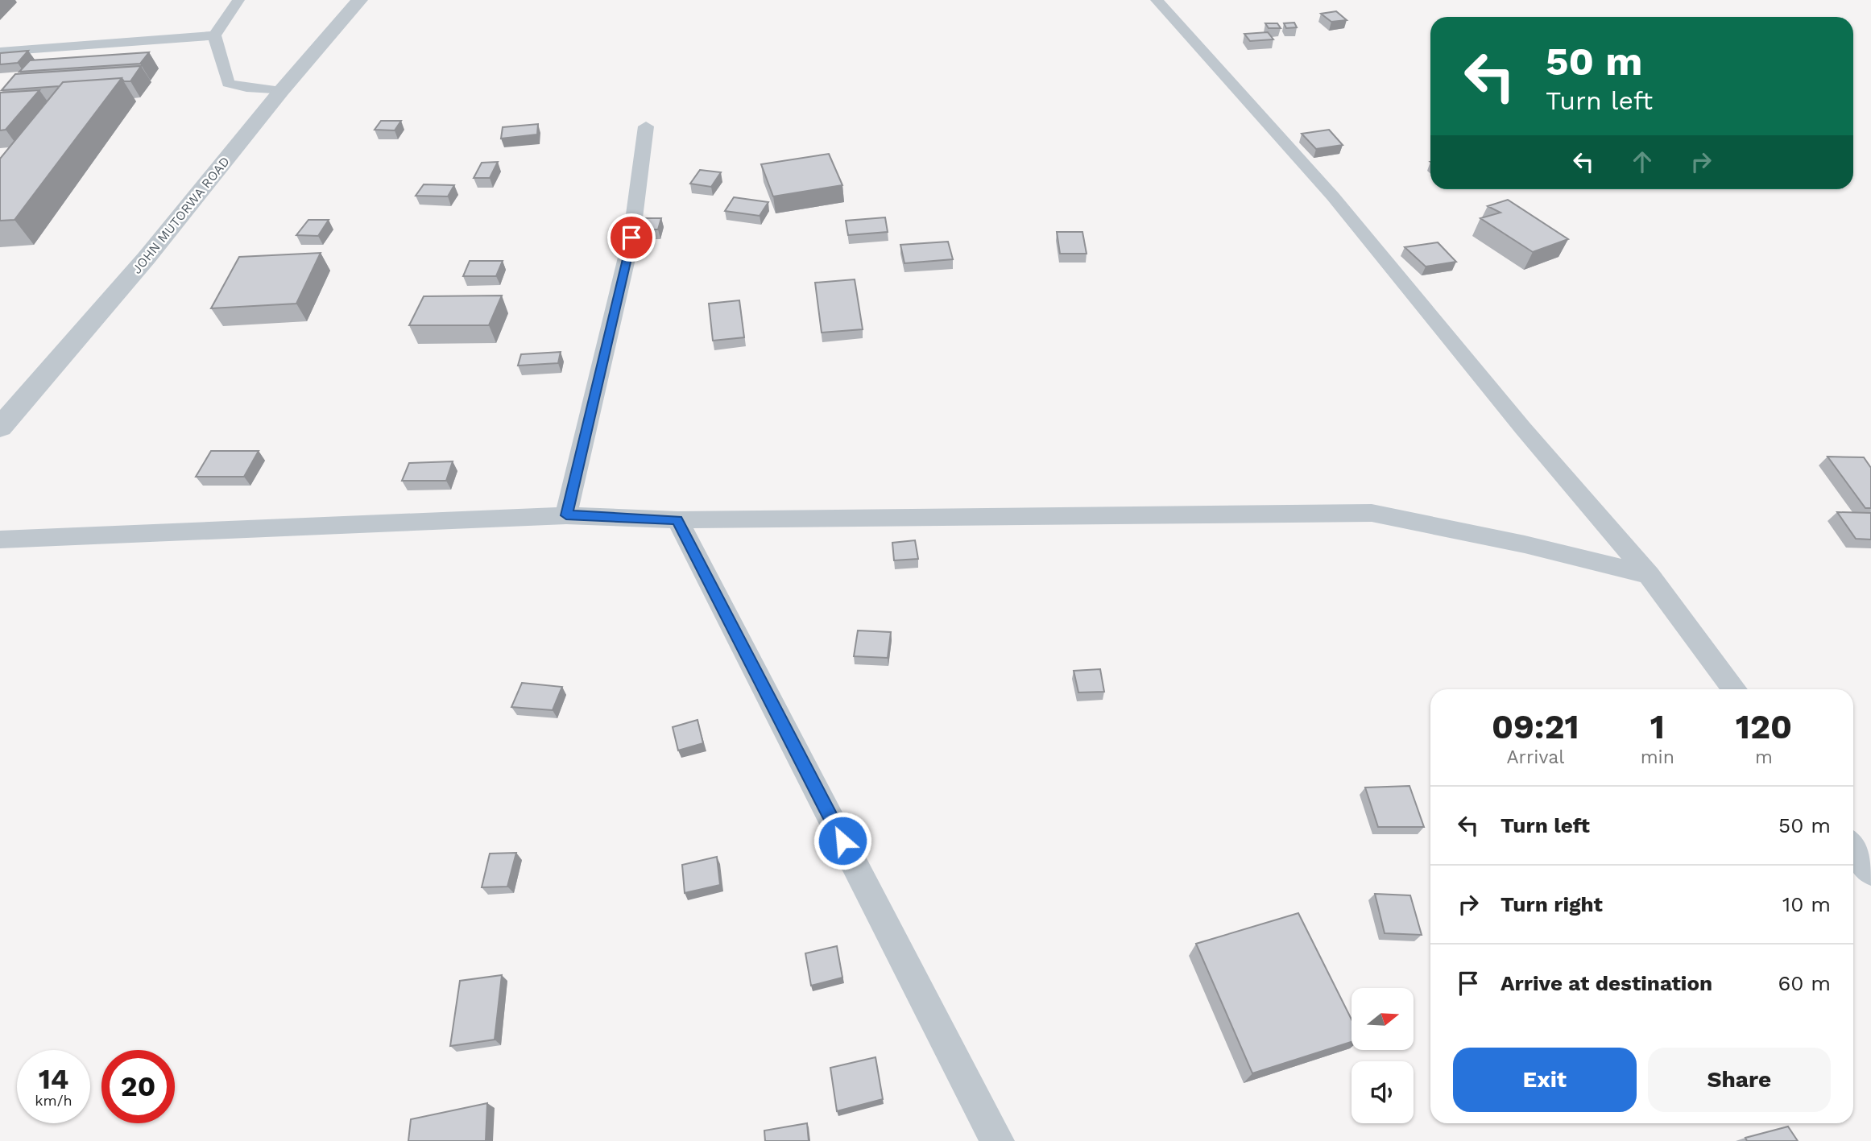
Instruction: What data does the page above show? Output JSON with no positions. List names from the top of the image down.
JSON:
{
  "streets": {
    "street": ["JOHN MUTORWA ROAD"]
  },
  "north": "right",
  "page": {
    "turn": ["50 m", "Turn left"],
    "eta": [
      "09:21",
      "Arrival",
      "1",
      "min",
      "120",
      "m"
    ],
    "list": [
      {
        "name": "Turn left",
        "value": "50 m"
      },
      {
        "name": "Turn right",
        "value": "10 m"
      },
      {
        "name": "Arrive at destination",
        "value": "60 m"
      }
    ],
    "buttons": ["Exit", "Share"],
    "speed": "14 km/h",
    "limit": "20"
  }
}
